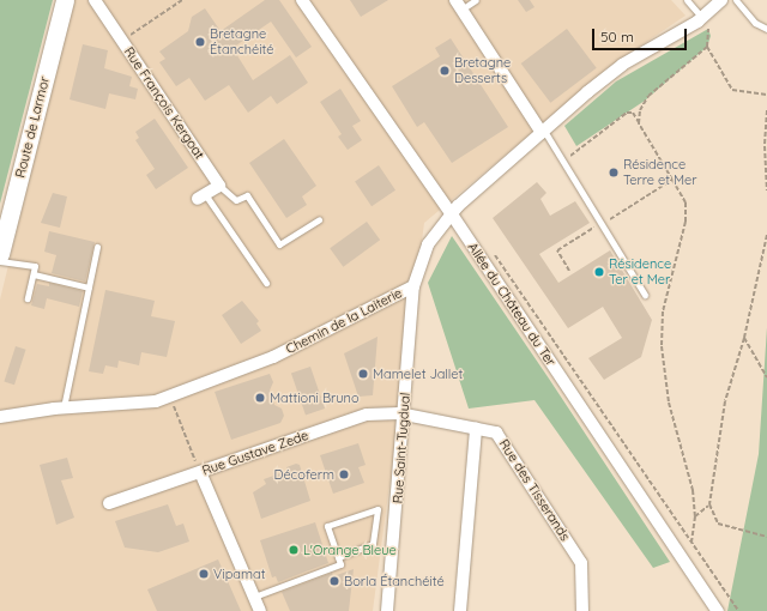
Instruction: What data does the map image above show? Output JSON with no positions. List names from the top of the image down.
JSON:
{
  "streets": {
    "main road": ["Route de Larmor"],
    "street": [
      "Rue François Kergoat",
      "Allée du Château du Ter",
      "Chemin de la Laiterie",
      "Rue Saint-Tugdual",
      "Rue Gustave Zede",
      "Rue des Tisserands"
    ]
  },
  "crossings": [
    ["Allée du Château du Ter", "Chemin de la Laiterie"],
    ["Chemin de la Laiterie", "Rue Saint-Tugdual"],
    ["Rue Saint-Tugdual", "Rue Gustave Zede"],
    ["Rue Saint-Tugdual", "Rue des Tisserands"],
    ["Rue Gustave Zede", "Rue des Tisserands"]
  ],
  "places": [
    "Bretagne Étanchéité",
    "Bretagne Desserts",
    "Résidence Terre et Mer",
    "Résidence Ter et Mer",
    "Mamelet Jallet",
    "Mattioni Bruno",
    "Décoferm",
    "L'Orange Bleue",
    "Vipamat",
    "Borla Étanchéité"
  ],
  "scale_bar": "50 m"
}
